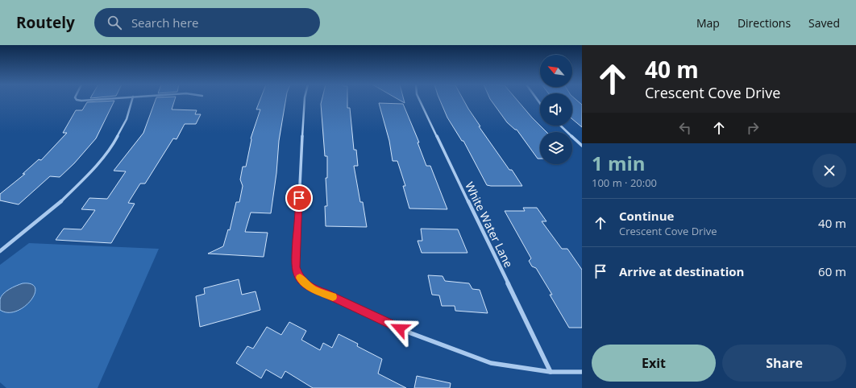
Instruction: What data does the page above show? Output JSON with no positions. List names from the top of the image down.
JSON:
{
  "streets": {
    "street": ["White Water Lane"]
  },
  "north": "top left",
  "page": {
    "header": "Routely",
    "search": "Search here",
    "nav": ["Map", "Directions", "Saved"],
    "turn": ["40 m", "Crescent Cove Drive"],
    "heading": ["1 min", "100 m · 20:00"],
    "list": [
      {
        "name": "Continue",
        "note": "Crescent Cove Drive",
        "value": "40 m"
      },
      {
        "name": "Arrive at destination",
        "value": "60 m"
      }
    ],
    "buttons": ["Exit", "Share"]
  }
}
